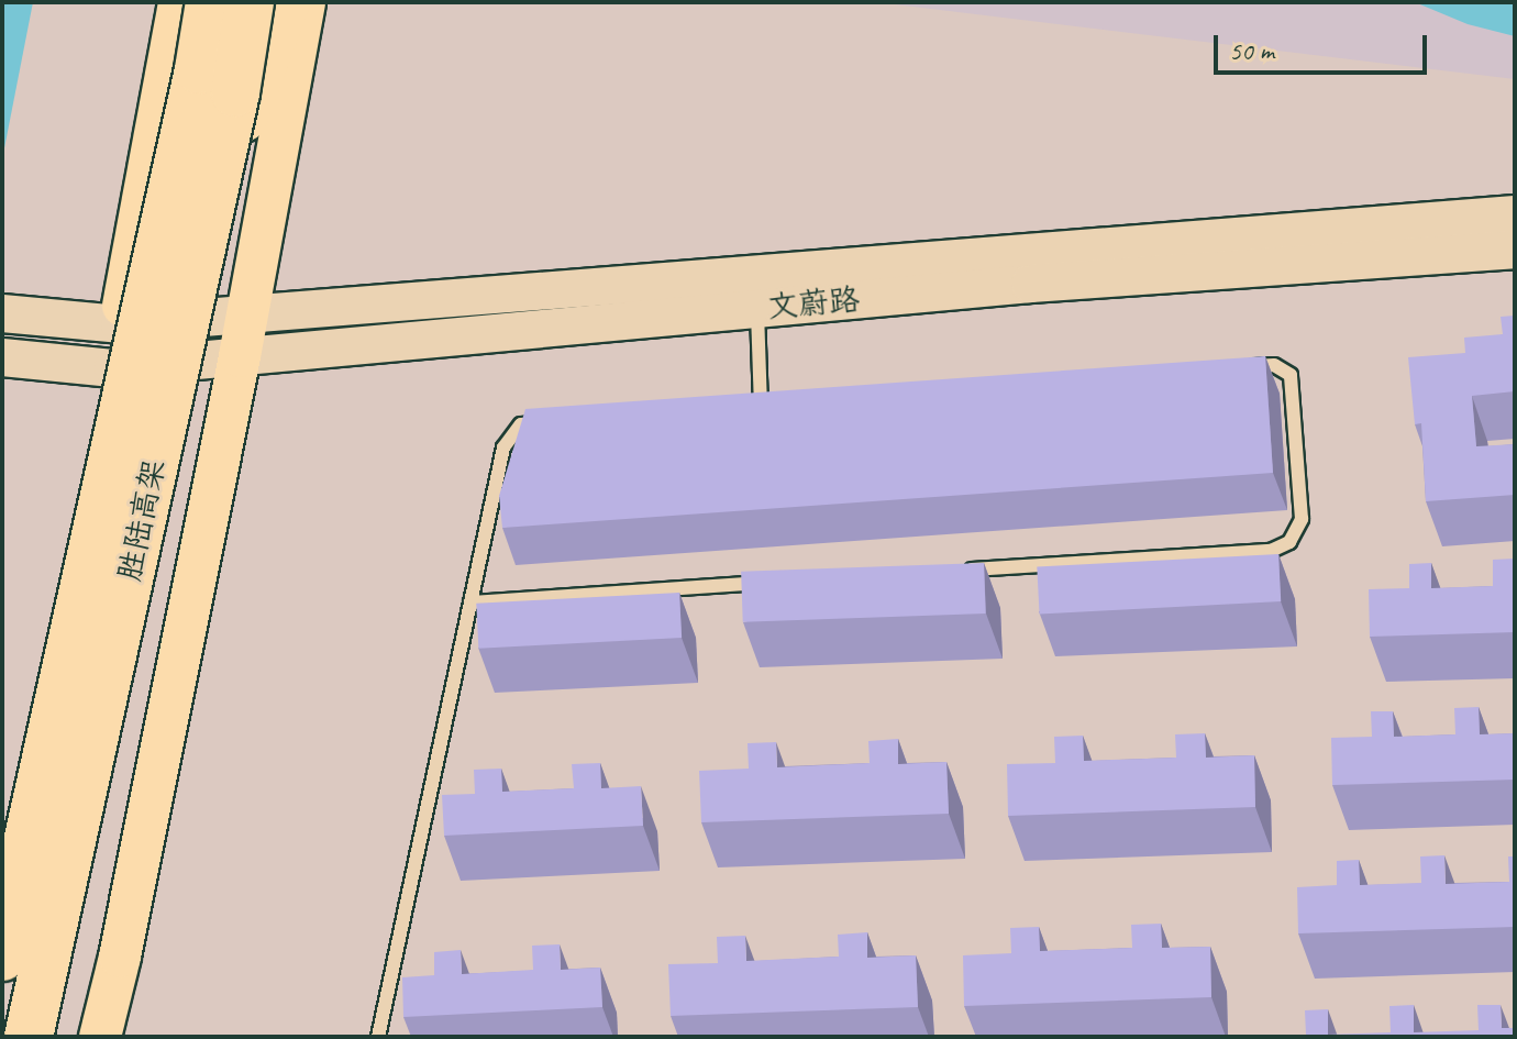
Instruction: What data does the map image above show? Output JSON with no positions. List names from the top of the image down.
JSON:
{
  "streets": {
    "highway": ["胜陆高架"],
    "main road": ["文蔚路"]
  },
  "scale_bar": "50 m"
}
